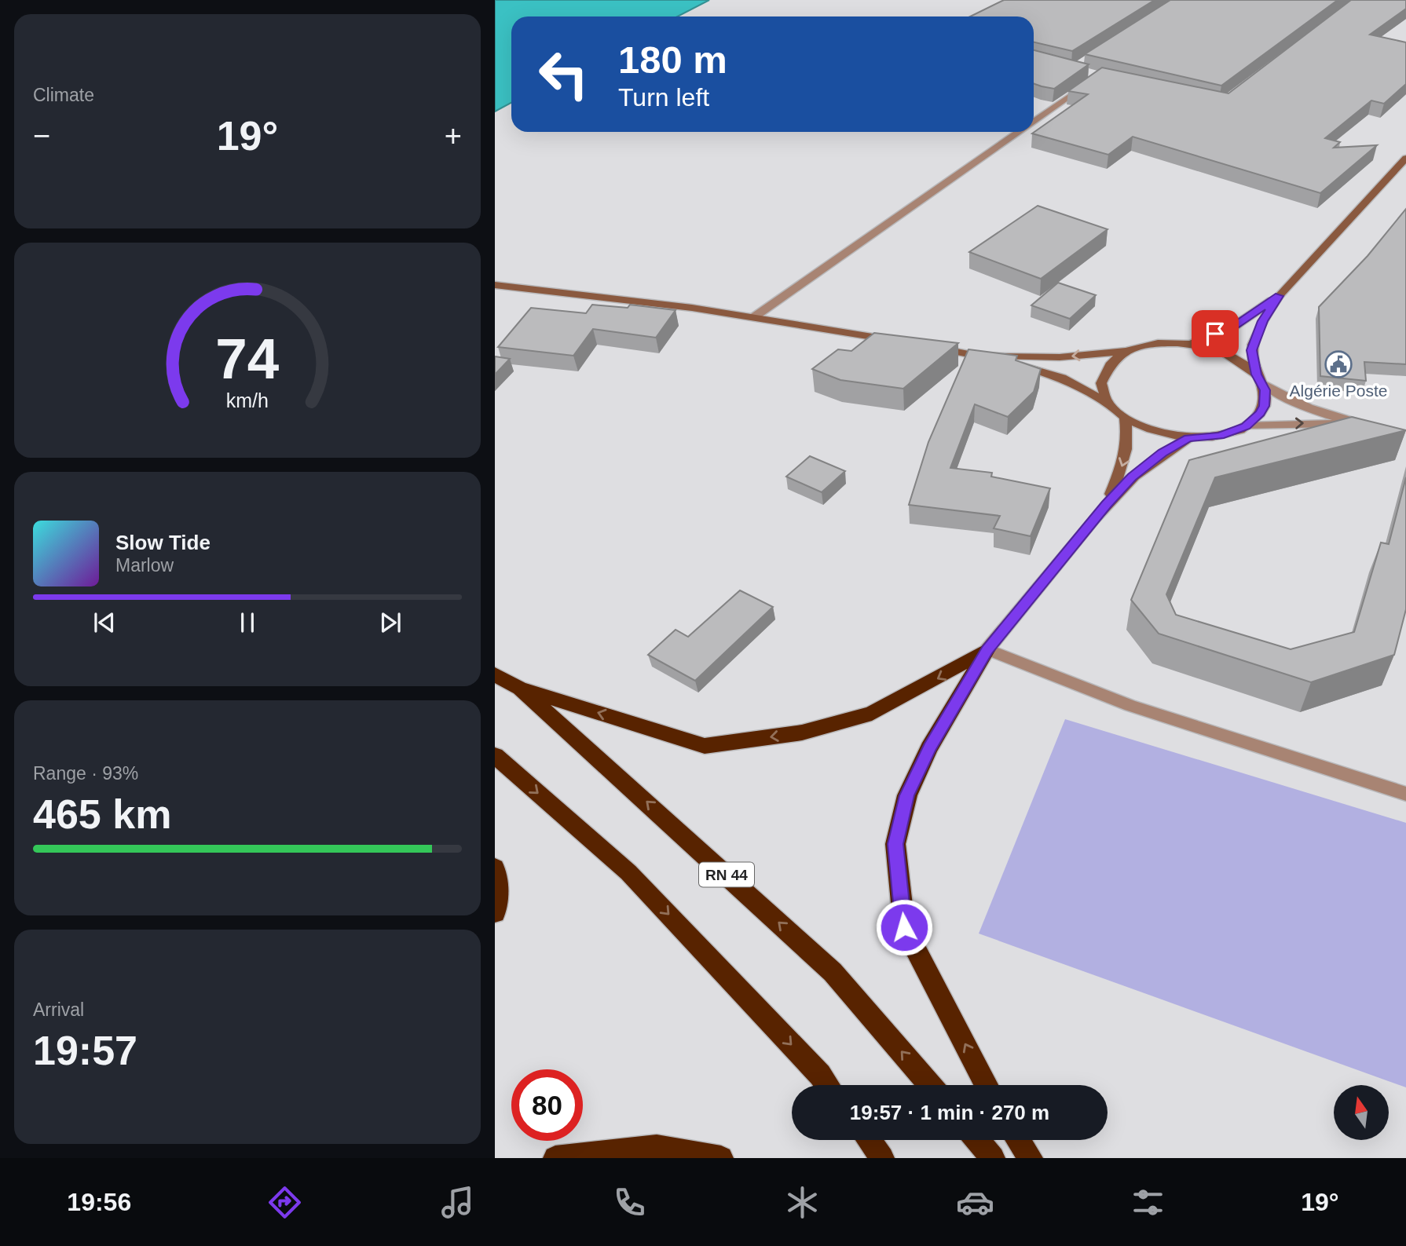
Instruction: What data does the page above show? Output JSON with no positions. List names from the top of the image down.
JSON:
{
  "streets": {
    "highway": ["RN 44"]
  },
  "places": {
    "public building": ["Algérie Poste"]
  },
  "north": "top",
  "page": {
    "tile": [
      "Climate",
      ["Range · 93%", "465 km"],
      ["Arrival", "19:57"]
    ],
    "turn": ["180 m", "Turn left"],
    "heat": ["−", "19°", "+"],
    "song": ["Slow Tide", "Marlow"],
    "limit": "80",
    "trip": "19:57 · 1 min · 270 m",
    "tabs": ["19:56", "19°"],
    "gauge": ["74", "km/h"]
  }
}
